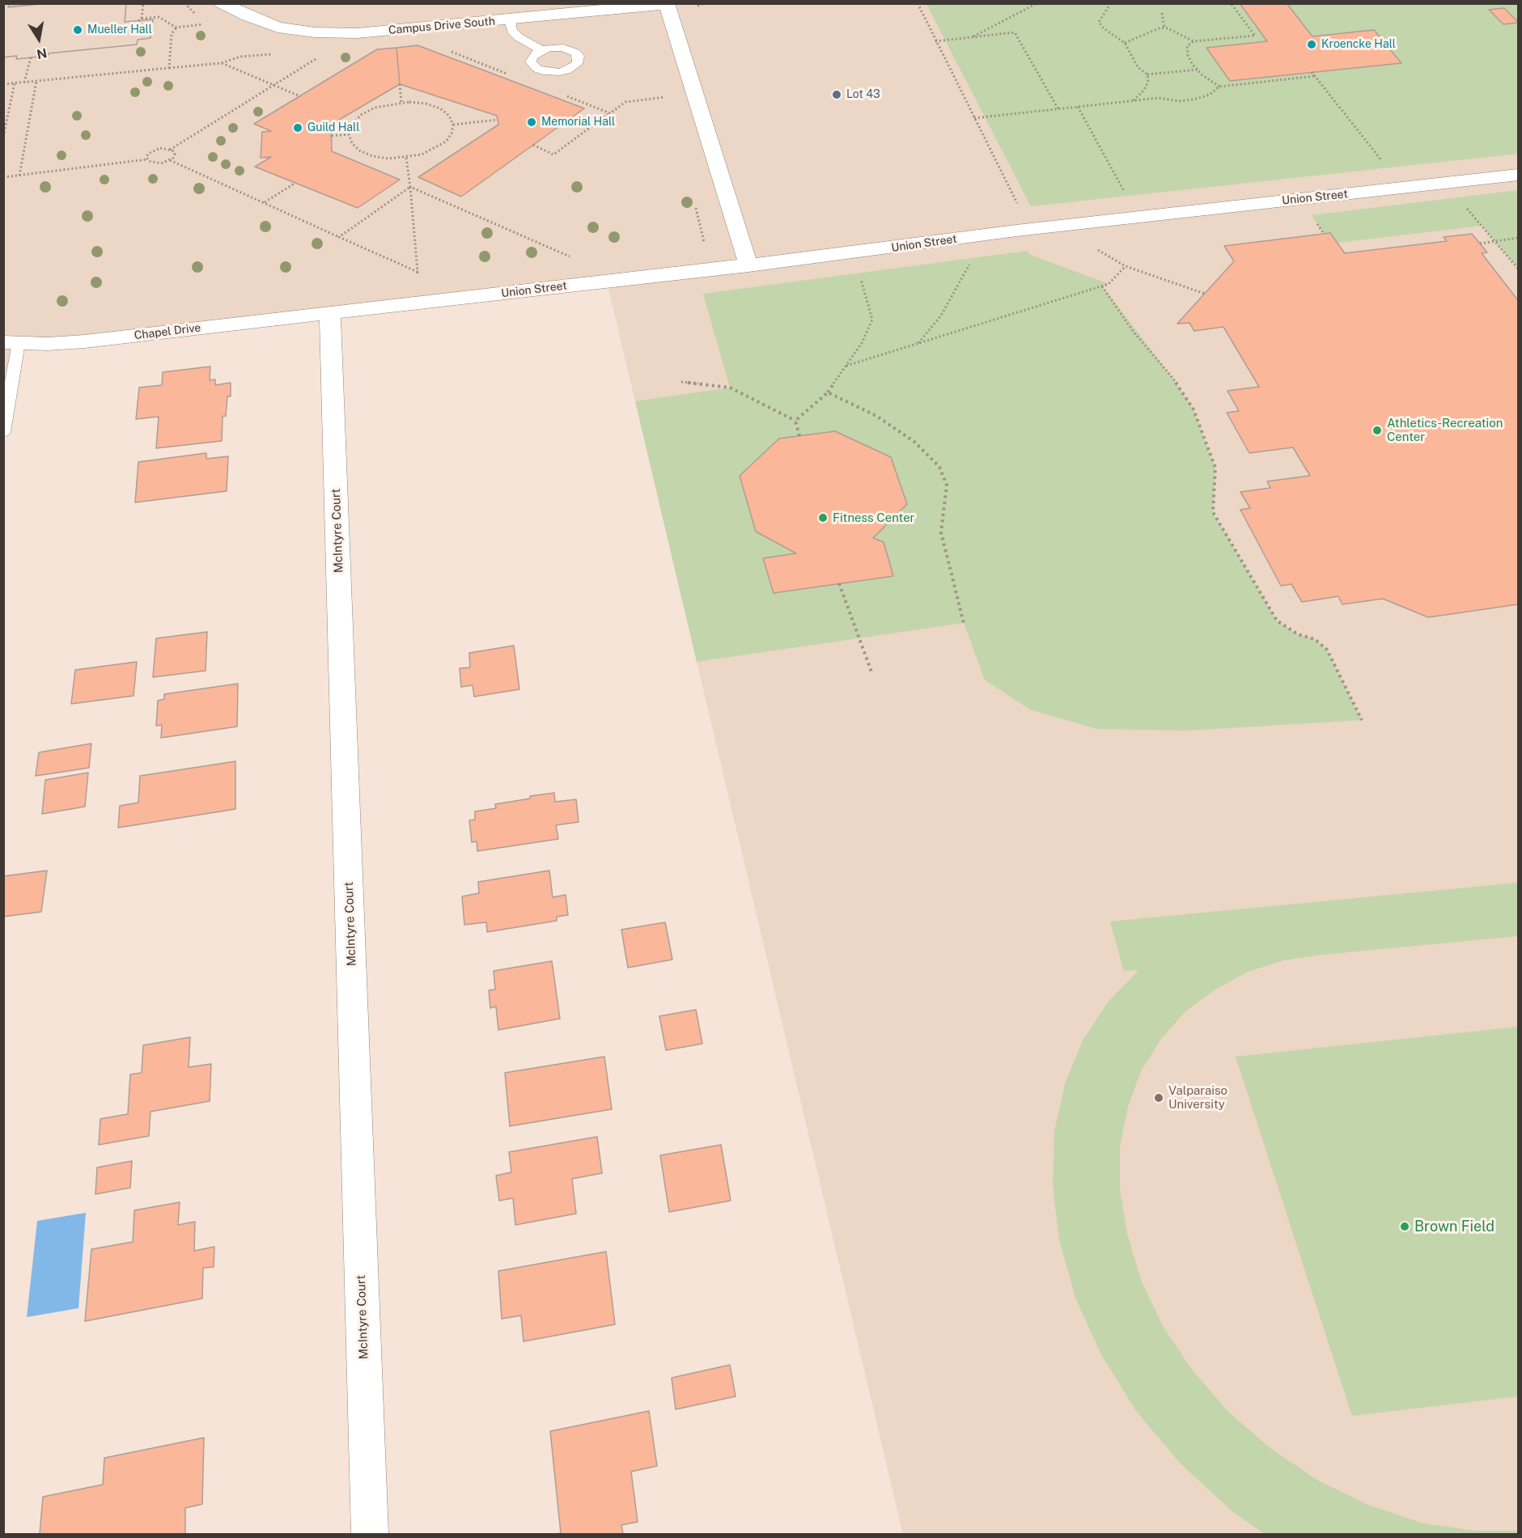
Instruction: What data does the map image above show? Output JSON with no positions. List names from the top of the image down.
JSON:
{
  "streets": {
    "street": [
      "Campus Drive South",
      "Union Street",
      "Chapel Drive",
      "McIntyre Court"
    ]
  },
  "crossings": [
    ["Campus Drive South", "Union Street"],
    ["Union Street", "Chapel Drive"],
    ["Union Street", "McIntyre Court"],
    ["Chapel Drive", "McIntyre Court"]
  ],
  "places": [
    "Mueller Hall",
    "Kroencke Hall",
    "Lot 43",
    "Memorial Hall",
    "Guild Hall",
    "Athletics-Recreation Center",
    "Fitness Center",
    "Valparaiso University",
    "Brown Field"
  ],
  "north": "bottom"
}
